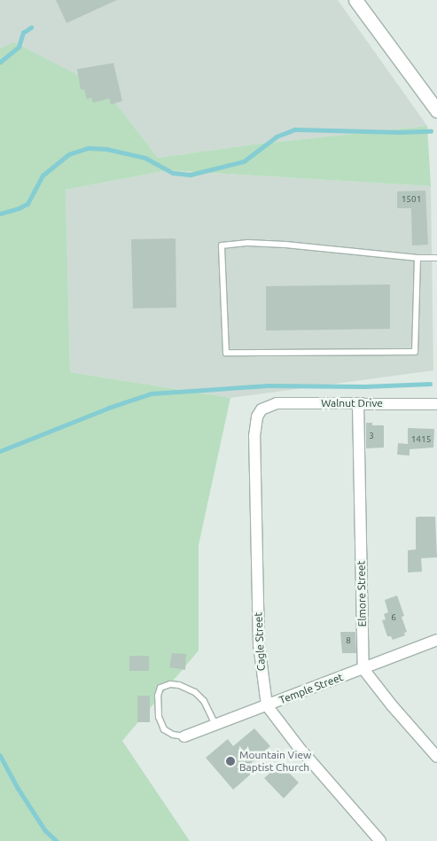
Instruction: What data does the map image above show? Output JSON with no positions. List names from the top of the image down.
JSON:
{
  "streets": {
    "street": [
      "Walnut Drive",
      "Elmore Street",
      "Cagle Street",
      "Temple Street"
    ]
  },
  "crossings": [
    ["Walnut Drive", "Elmore Street"],
    ["Walnut Drive", "Cagle Street"],
    ["Elmore Street", "Temple Street"],
    ["Cagle Street", "Temple Street"]
  ],
  "places": ["Mountain View Baptist Church"],
  "house_numbers": [
    "1501",
    "3",
    "1415",
    "6",
    "8"
  ]
}
